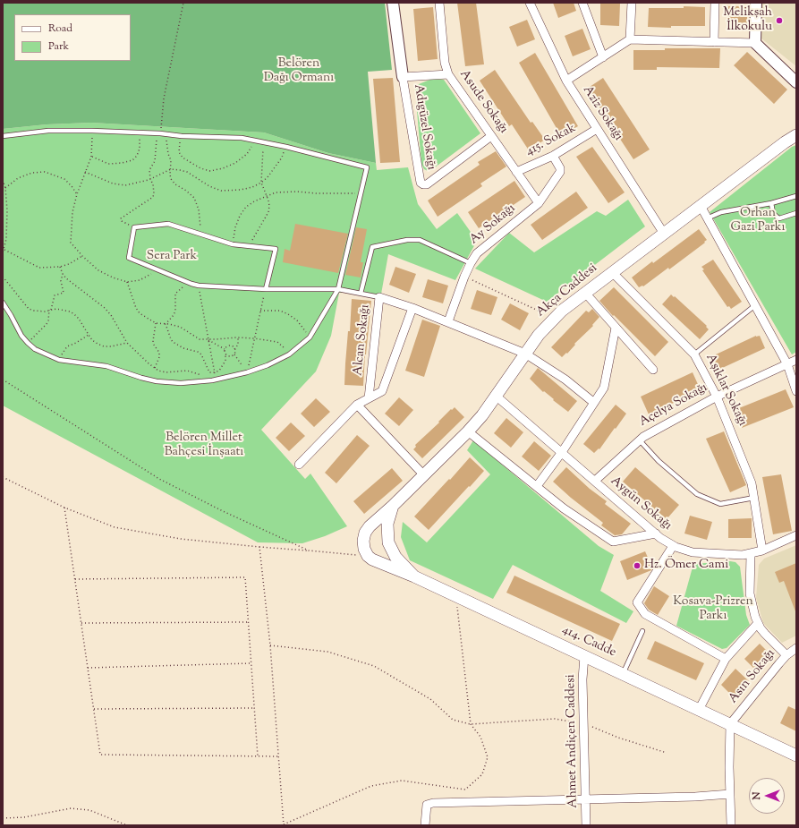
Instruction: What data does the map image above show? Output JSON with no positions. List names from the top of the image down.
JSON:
{
  "streets": {
    "main road": ["Akça Caddesi", "414. Cadde"],
    "street": [
      "Asude Sokağı",
      "Aziz Sokağı",
      "Adıgüzel Sokağı",
      "415. Sokak",
      "Ay Sokağı",
      "Alcan Sokağı",
      "Aşıklar Sokağı",
      "Açelya Sokağı",
      "Aygün Sokağı",
      "Asın Sokağı",
      "Ahmet Andiçen Caddesi"
    ]
  },
  "crossings": [
    ["Asude Sokağı", "Adıgüzel Sokağı"],
    ["Asude Sokağı", "415. Sokak"],
    ["Asude Sokağı", "Ay Sokağı"],
    ["Aziz Sokağı", "415. Sokak"],
    ["Aziz Sokağı", "Akça Caddesi"],
    ["415. Sokak", "Ay Sokağı"],
    ["Ay Sokağı", "Alcan Sokağı"],
    ["Akça Caddesi", "Alcan Sokağı"],
    ["Akça Caddesi", "Aşıklar Sokağı"],
    ["Akça Caddesi", "Aygün Sokağı"],
    ["Akça Caddesi", "414. Cadde"],
    ["Aşıklar Sokağı", "Açelya Sokağı"],
    ["Aşıklar Sokağı", "Aygün Sokağı"],
    ["Açelya Sokağı", "Aygün Sokağı"],
    ["414. Cadde", "Asın Sokağı"],
    ["414. Cadde", "Ahmet Andiçen Caddesi"]
  ],
  "parks": [
    "Belören Dağı Ormanı",
    "Orhan Gazi Parkı",
    "Sera Park",
    "Belören Millet Bahçesi İnşaatı",
    "Kosava-Prizren Parkı"
  ],
  "places": ["Melikşah İlkokulu", "Hz. Ömer Cami"],
  "legend": ["Road", "Park"],
  "north": "left"
}
